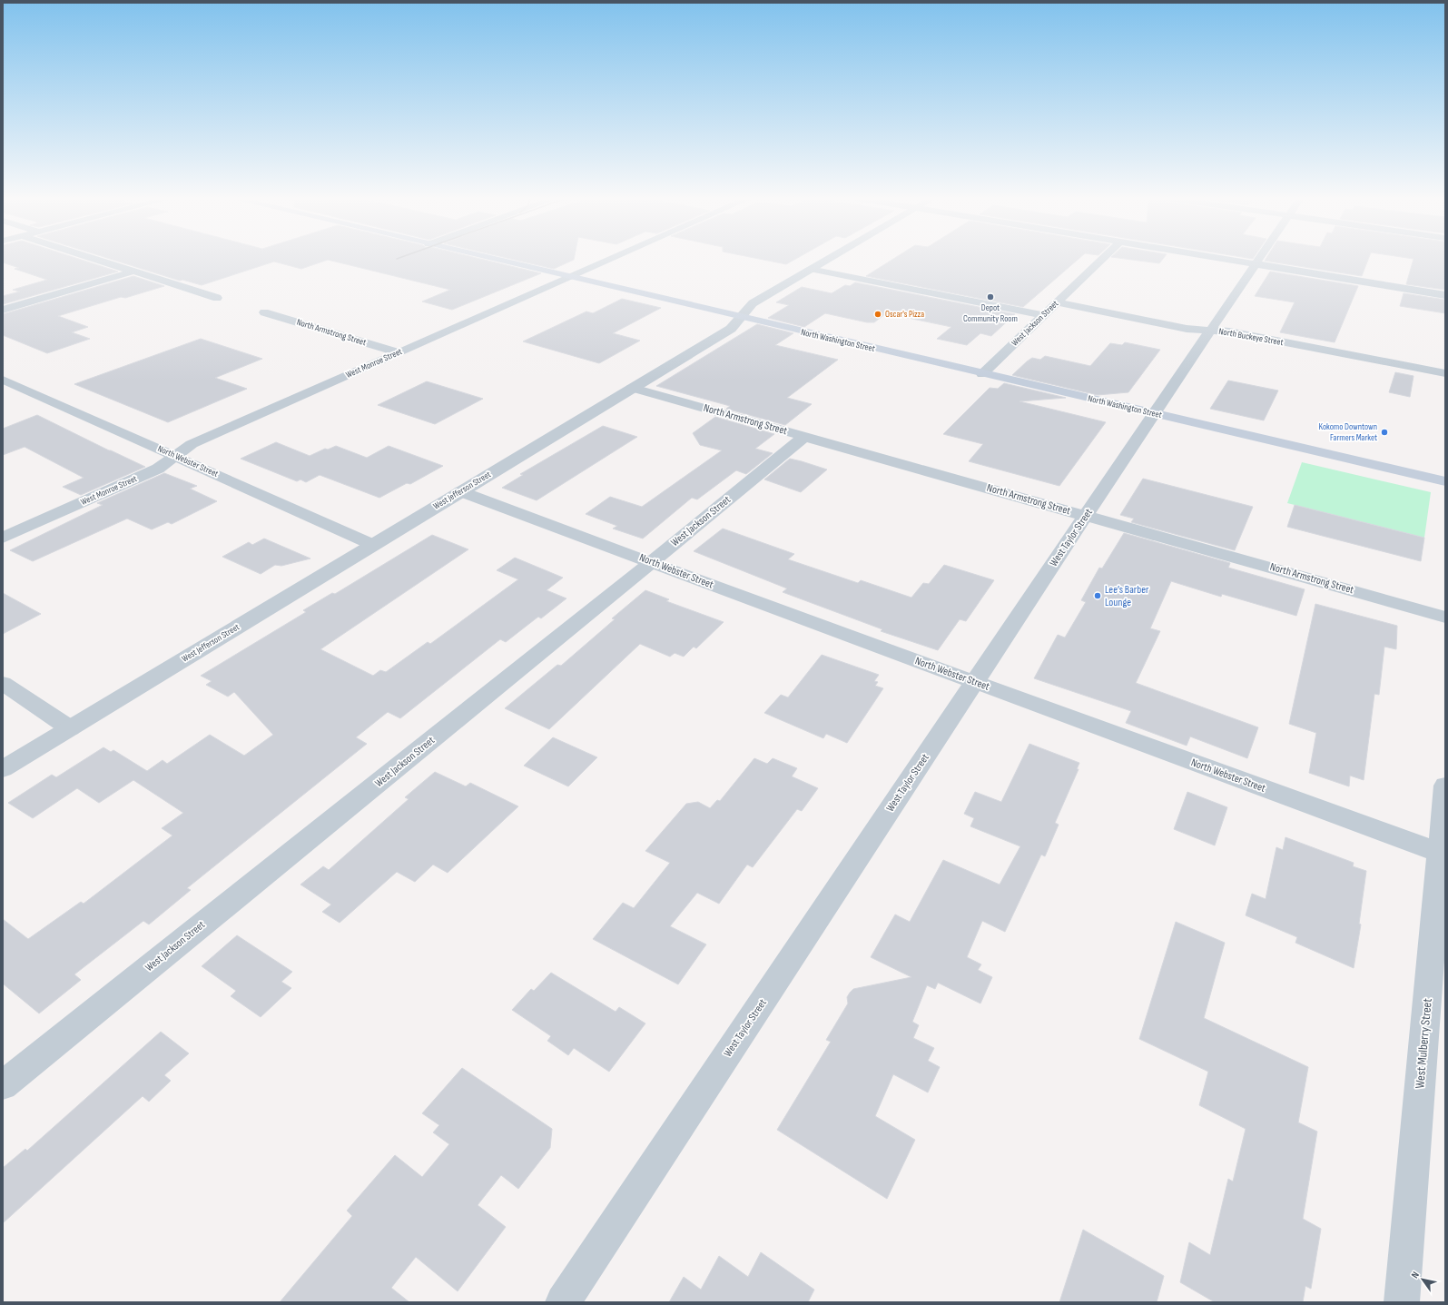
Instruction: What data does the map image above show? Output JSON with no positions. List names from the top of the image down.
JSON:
{
  "streets": {
    "main road": ["North Washington Street"],
    "street": [
      "West Jackson Street",
      "North Armstrong Street",
      "North Buckeye Street",
      "West Monroe Street",
      "North Webster Street",
      "West Jefferson Street",
      "West Taylor Street",
      "West Mulberry Street"
    ]
  },
  "crossings": [
    ["West Jackson Street", "North Armstrong Street"],
    ["West Jackson Street", "North Buckeye Street"],
    ["West Jackson Street", "North Washington Street"],
    ["West Jackson Street", "North Webster Street"],
    ["North Armstrong Street", "West Monroe Street"],
    ["North Armstrong Street", "West Jefferson Street"],
    ["North Armstrong Street", "West Taylor Street"],
    ["North Buckeye Street", "West Taylor Street"],
    ["North Washington Street", "West Monroe Street"],
    ["North Washington Street", "West Jefferson Street"],
    ["North Washington Street", "West Taylor Street"],
    ["West Monroe Street", "North Webster Street"],
    ["North Webster Street", "West Jefferson Street"],
    ["North Webster Street", "West Taylor Street"],
    ["North Webster Street", "West Mulberry Street"]
  ],
  "places": [
    "Depot Community Room",
    "Oscar's Pizza",
    "Kokomo Downtown Farmers Market",
    "Lee’s Barber Lounge"
  ],
  "north": "top left"
}
